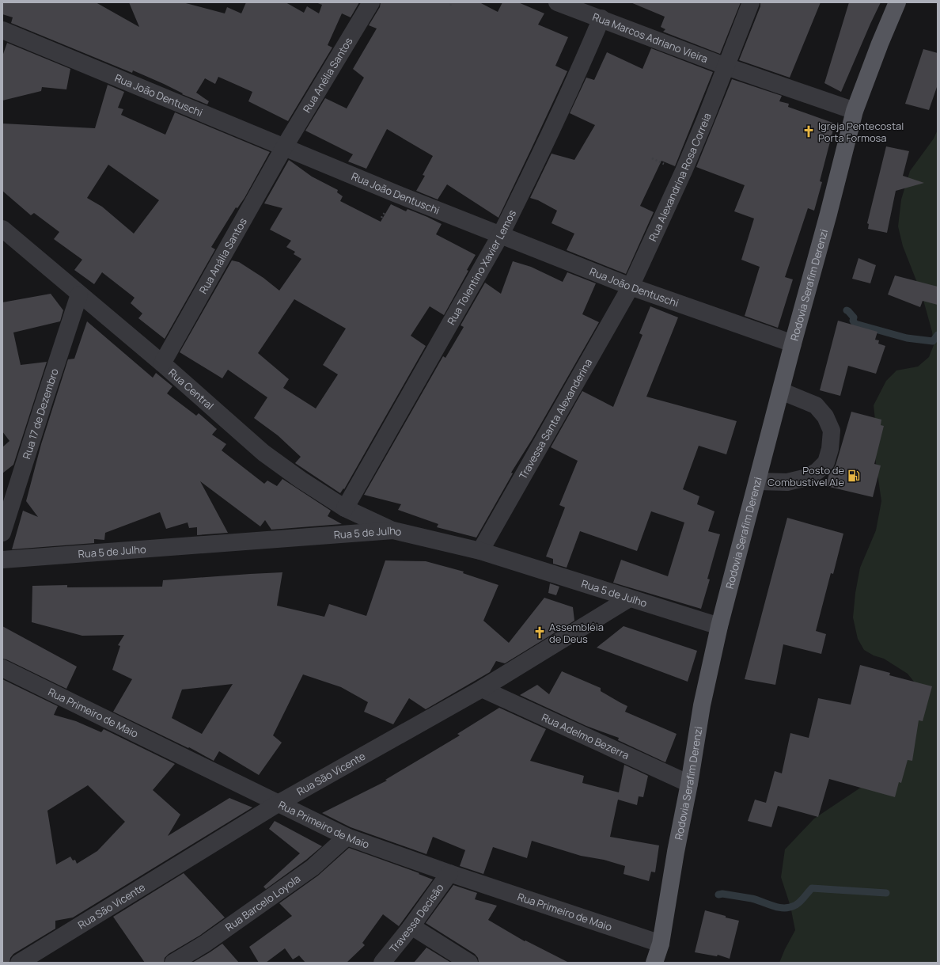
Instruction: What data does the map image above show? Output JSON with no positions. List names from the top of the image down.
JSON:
{
  "streets": {
    "main road": ["Rodovia Serafim Derenzi"],
    "street": [
      "Rua Marcos Adriano Vieira",
      "Rua Anélia Santos",
      "Rua João Dentuschi",
      "Rua Alexandrina Rosa Correia",
      "Rua Anália Santos",
      "Rua Tolentino Xavier Lemos",
      "Rua Central",
      "Rua 17 de Dezembro",
      "Travessa Santa Alexanderina",
      "Rua 5 de Julho",
      "Rua Primeiro de Maio",
      "Rua Adelmo Bezerra",
      "Rua São Vicente",
      "Rua Barcelo Loyola",
      "Travessa Decisão"
    ]
  },
  "crossings": [
    ["Rua Marcos Adriano Vieira", "Rua Alexandrina Rosa Correia"],
    ["Rua Marcos Adriano Vieira", "Rua Tolentino Xavier Lemos"],
    ["Rua Marcos Adriano Vieira", "Rodovia Serafim Derenzi"],
    ["Rua Anélia Santos", "Rua João Dentuschi"],
    ["Rua Anélia Santos", "Rua Anália Santos"],
    ["Rua João Dentuschi", "Rua Alexandrina Rosa Correia"],
    ["Rua João Dentuschi", "Rua Anália Santos"],
    ["Rua João Dentuschi", "Rua Tolentino Xavier Lemos"],
    ["Rua João Dentuschi", "Rodovia Serafim Derenzi"],
    ["Rua João Dentuschi", "Travessa Santa Alexanderina"],
    ["Rua Alexandrina Rosa Correia", "Travessa Santa Alexanderina"],
    ["Rua Anália Santos", "Rua Central"],
    ["Rua Tolentino Xavier Lemos", "Rua Central"],
    ["Rodovia Serafim Derenzi", "Rua 5 de Julho"],
    ["Rodovia Serafim Derenzi", "Rua Primeiro de Maio"],
    ["Rodovia Serafim Derenzi", "Rua Adelmo Bezerra"],
    ["Rua Central", "Rua 17 de Dezembro"],
    ["Rua Central", "Rua 5 de Julho"],
    ["Travessa Santa Alexanderina", "Rua 5 de Julho"],
    ["Rua 5 de Julho", "Rua São Vicente"],
    ["Rua Primeiro de Maio", "Rua São Vicente"],
    ["Rua Primeiro de Maio", "Rua Barcelo Loyola"],
    ["Rua Primeiro de Maio", "Travessa Decisão"],
    ["Rua Adelmo Bezerra", "Rua São Vicente"]
  ],
  "places": {
    "church": ["Igreja Pentecostal Porta Formosa", "Assembléia de Deus"],
    "fuel station": ["Posto de Combustivel Ale"]
  }
}
